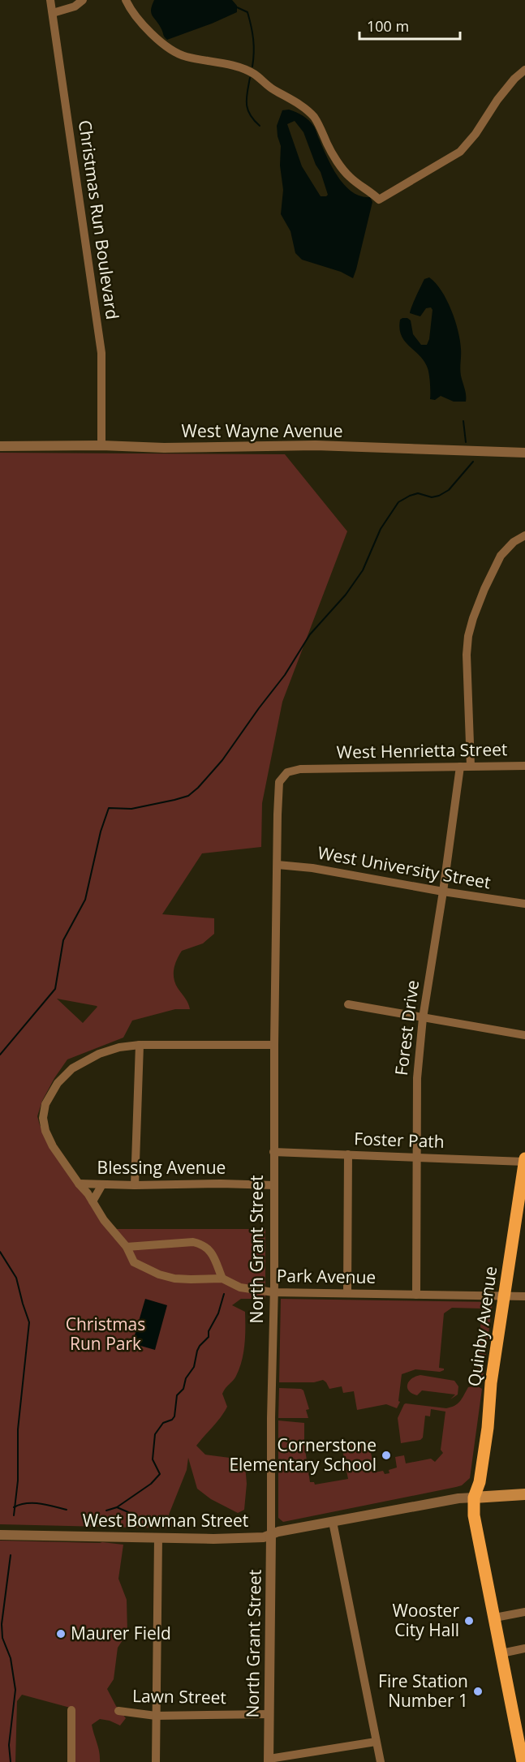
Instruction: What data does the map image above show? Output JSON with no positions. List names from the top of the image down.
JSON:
{
  "streets": {
    "main road": ["Quinby Avenue"],
    "street": [
      "Christmas Run Boulevard",
      "West Wayne Avenue",
      "West Henrietta Street",
      "West University Street",
      "Forest Drive",
      "Foster Path",
      "Blessing Avenue",
      "North Grant Street",
      "Park Avenue",
      "West Bowman Street",
      "Lawn Street"
    ]
  },
  "crossings": [
    ["Christmas Run Boulevard", "West Wayne Avenue"],
    ["West Henrietta Street", "Forest Drive"],
    ["West Henrietta Street", "North Grant Street"],
    ["West University Street", "Forest Drive"],
    ["West University Street", "North Grant Street"],
    ["Forest Drive", "Foster Path"],
    ["Forest Drive", "Park Avenue"],
    ["Foster Path", "North Grant Street"],
    ["Foster Path", "Quinby Avenue"],
    ["Blessing Avenue", "North Grant Street"],
    ["Blessing Avenue", "Park Avenue"],
    ["North Grant Street", "Park Avenue"],
    ["North Grant Street", "West Bowman Street"],
    ["North Grant Street", "Lawn Street"],
    ["Park Avenue", "Quinby Avenue"],
    ["Quinby Avenue", "West Bowman Street"]
  ],
  "parks": ["Christmas Run Park"],
  "places": [
    "Cornerstone Elementary School",
    "Wooster City Hall",
    "Maurer Field",
    "Fire Station Number 1"
  ],
  "scale_bar": "100 m"
}
